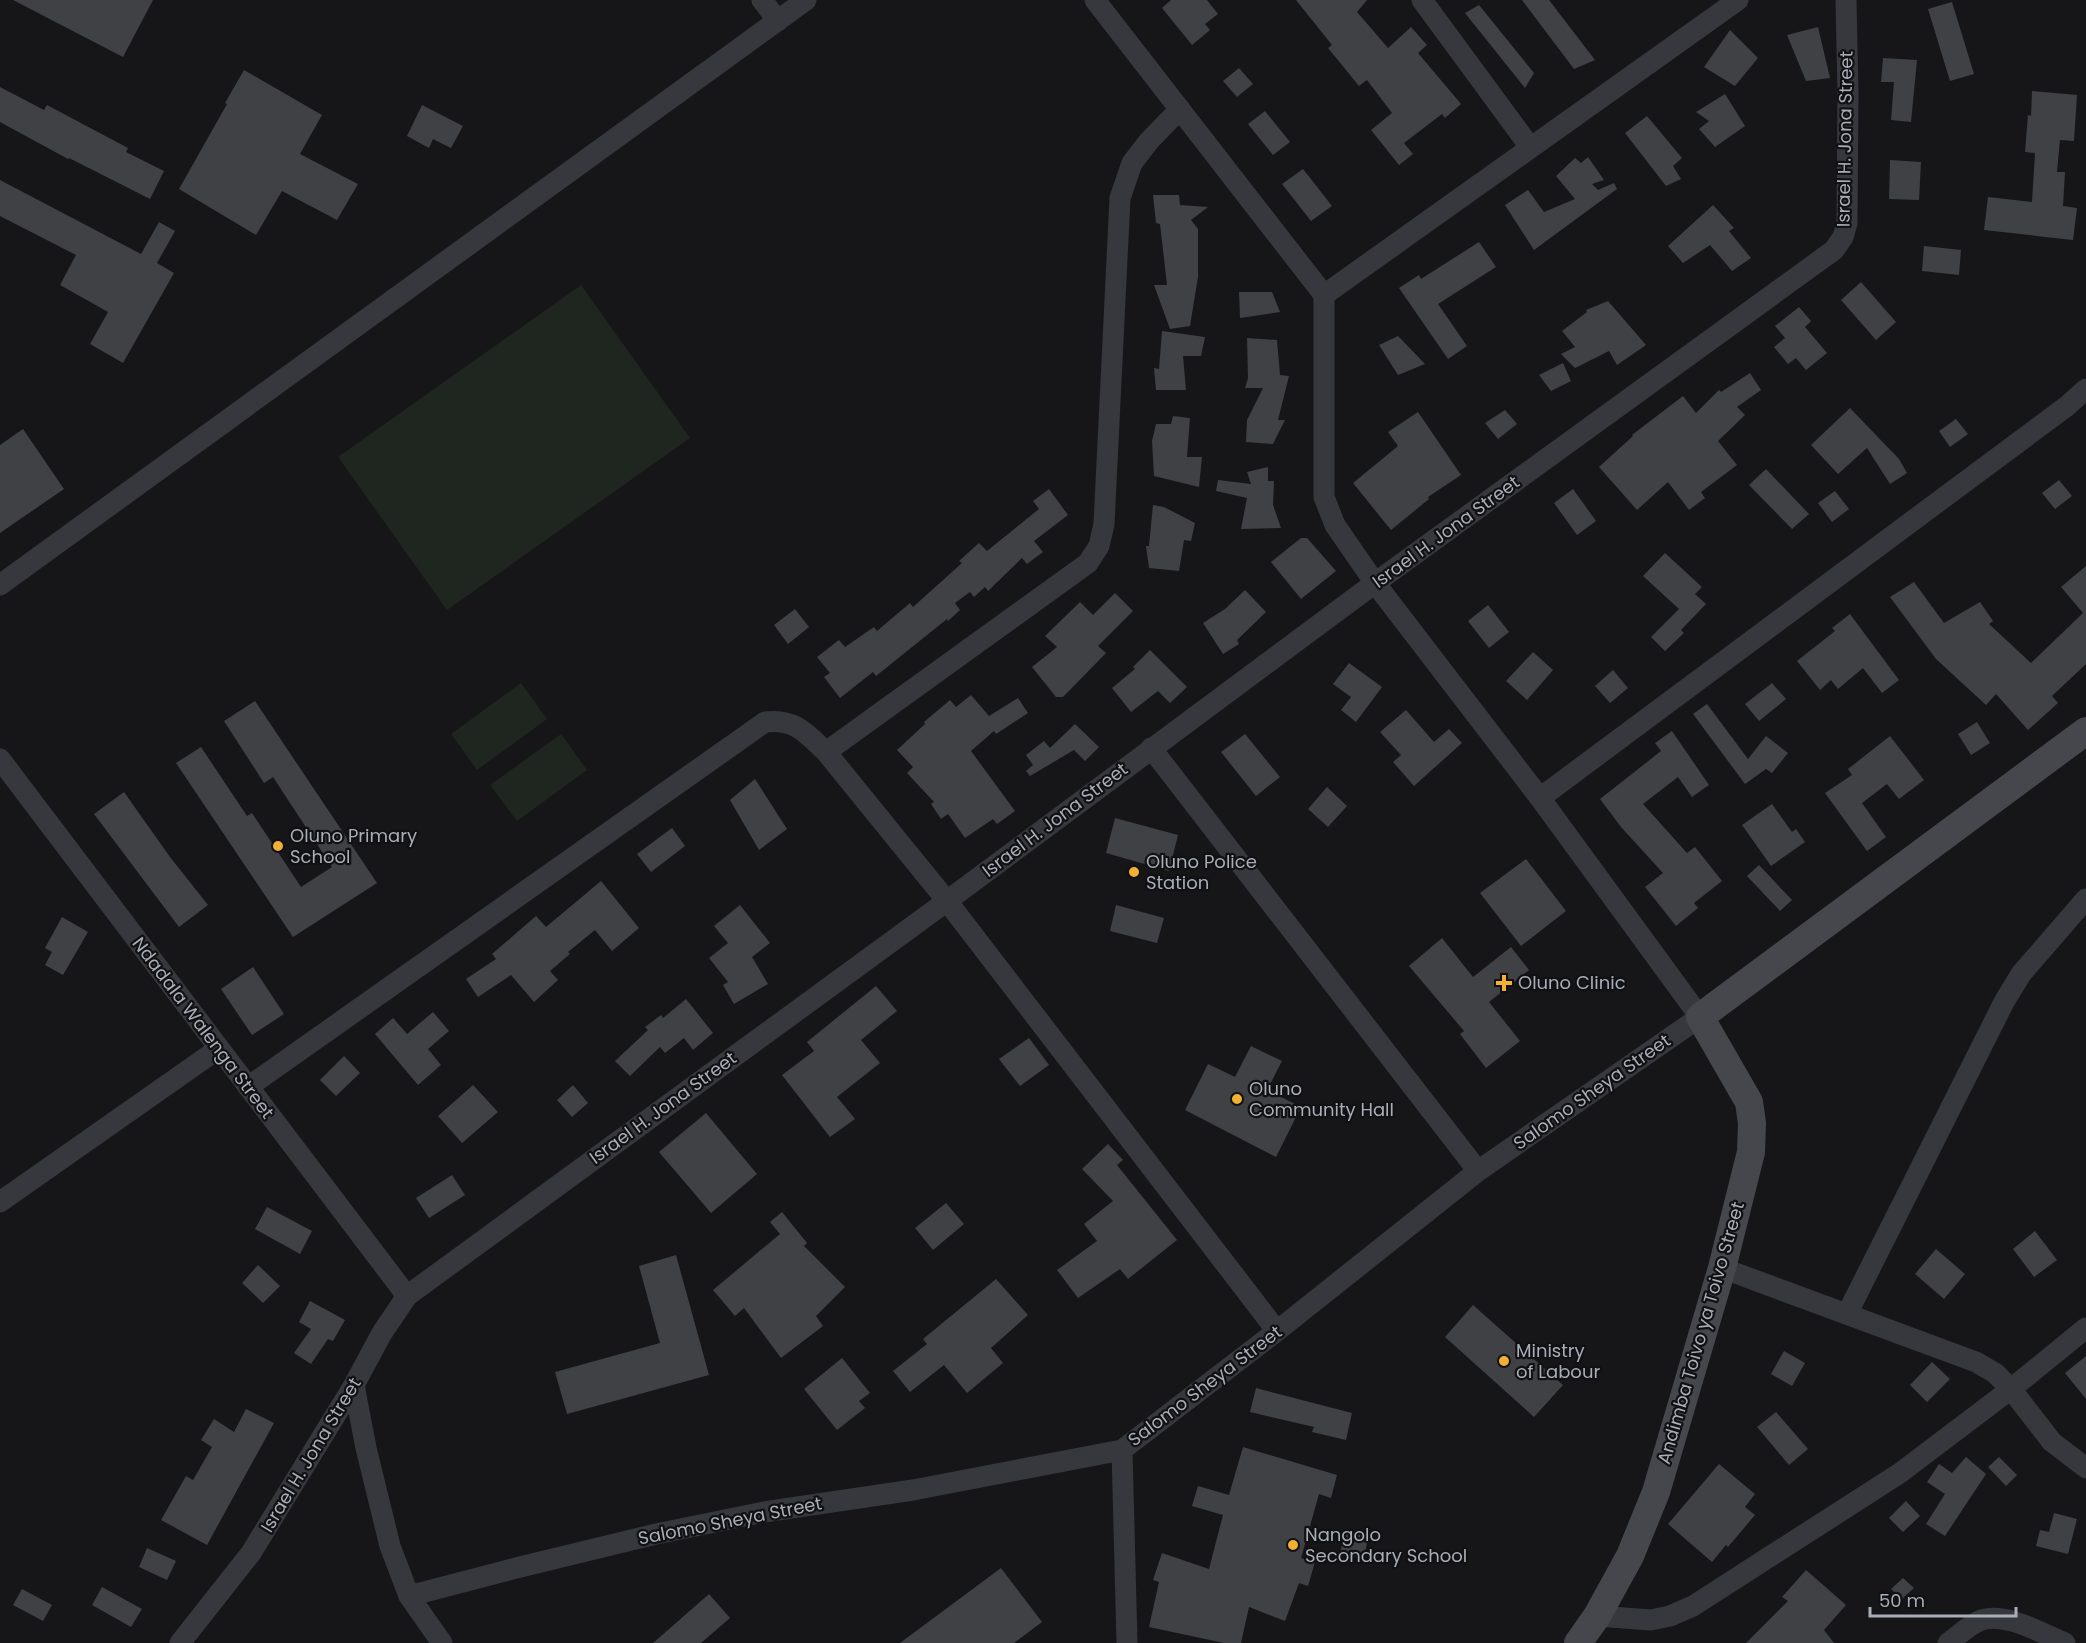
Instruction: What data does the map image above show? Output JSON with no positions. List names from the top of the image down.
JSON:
{
  "streets": {
    "street": [
      "Israel H. Jona Street",
      "Ndadala Walenga Street",
      "Salomo Sheya Street",
      "Andimba Toivo ya Toivo Street"
    ]
  },
  "crossings": [
    ["Israel H. Jona Street", "Ndadala Walenga Street"],
    ["Salomo Sheya Street", "Andimba Toivo ya Toivo Street"]
  ],
  "places": {
    "other": [
      "Oluno Primary School",
      "Oluno Police Station",
      "Oluno Community Hall",
      "Ministry of Labour",
      "Nangolo Secondary School"
    ],
    "health": ["Oluno Clinic"]
  },
  "scale_bar": "50 m"
}
